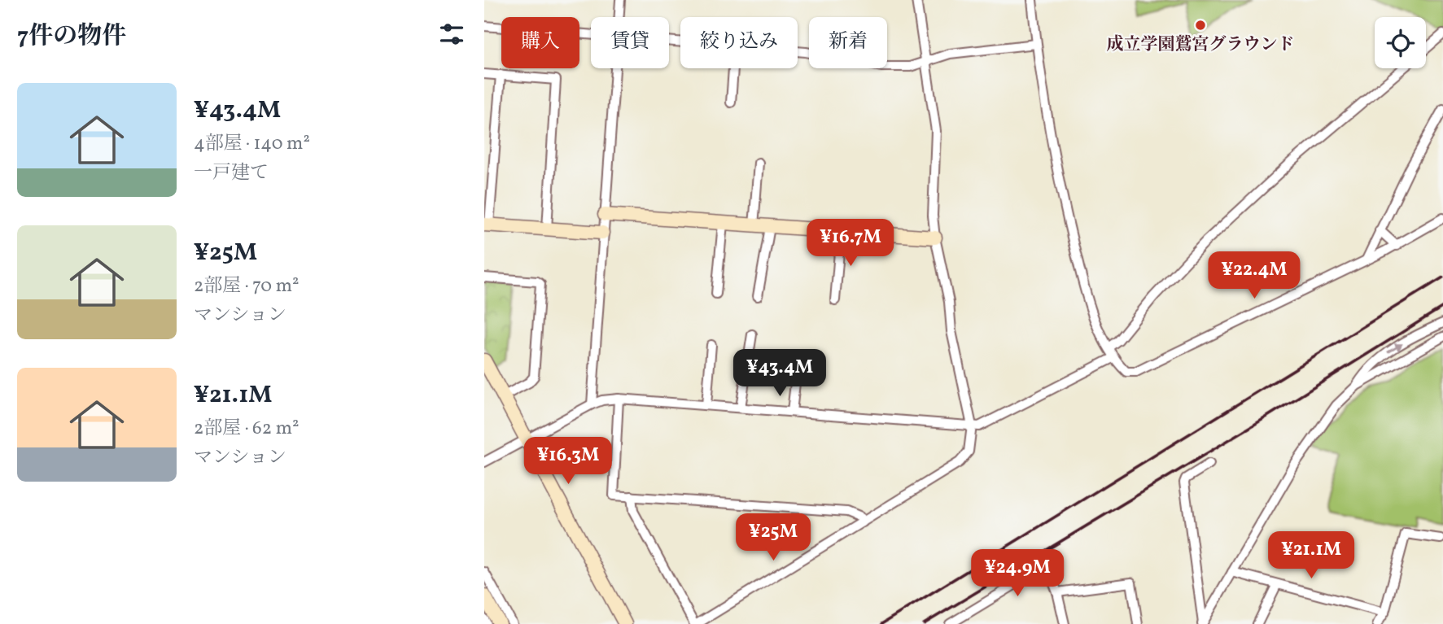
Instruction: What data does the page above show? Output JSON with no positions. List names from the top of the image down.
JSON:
{
  "places": ["成立学園鷲宮グラウンド"],
  "page": {
    "heading": "7件の物件",
    "chip": [
      "購入",
      "賃貸",
      "絞り込み",
      "新着"
    ],
    "list": [
      {
        "name": "¥43.4M",
        "note": "4部屋 · 140 m² · 一戸建て"
      },
      {
        "name": "¥25M",
        "note": "2部屋 · 70 m² · マンション"
      },
      {
        "name": "¥21.1M",
        "note": "2部屋 · 62 m² · マンション"
      }
    ],
    "price": [
      "¥16.7M",
      "¥22.4M",
      "¥43.4M",
      "¥16.3M",
      "¥25M",
      "¥21.1M",
      "¥24.9M"
    ]
  }
}
